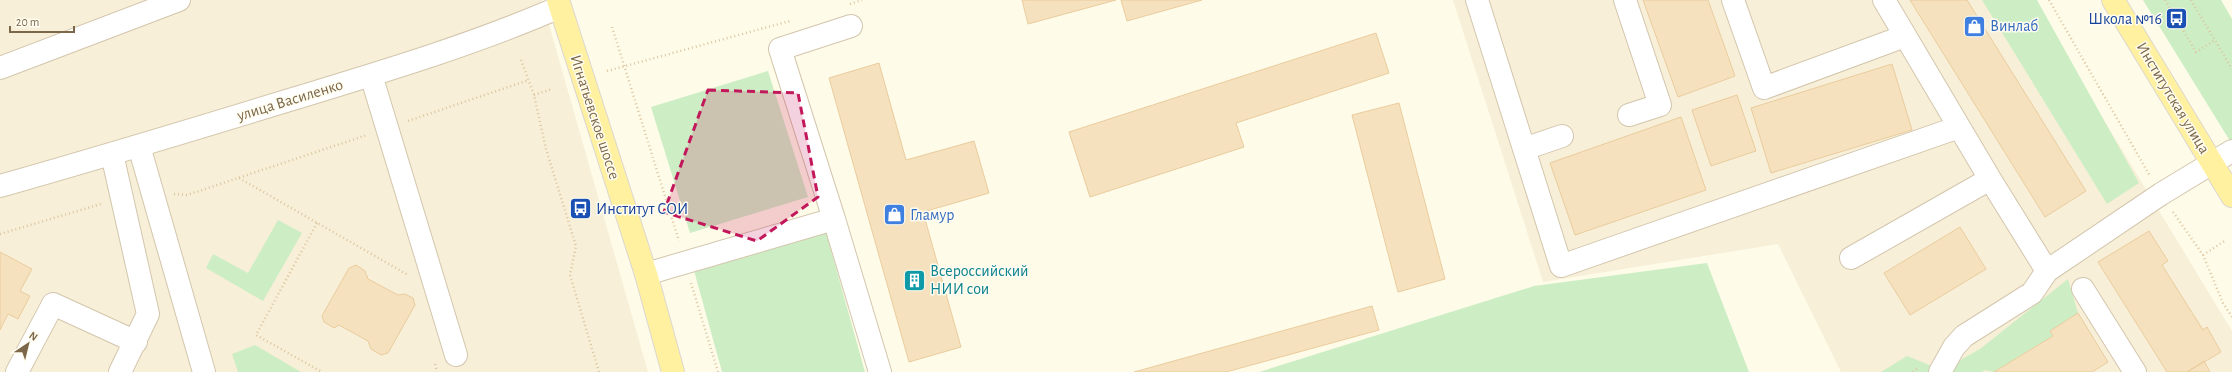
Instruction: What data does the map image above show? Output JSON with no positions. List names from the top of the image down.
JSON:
{
  "streets": {
    "main road": ["Институтская улица", "Игнатьевское шоссе"],
    "street": ["улица Василенко"]
  },
  "crossings": [
    ["улица Василенко", "Игнатьевское шоссе"]
  ],
  "places": {
    "bus stop": ["Школа №16", "Институт СОИ"],
    "shop": ["Винлаб", "Гламур"],
    "building": ["Всероссийский НИИ сои"]
  },
  "scale_bar": "20 m",
  "north": "top right"
}
